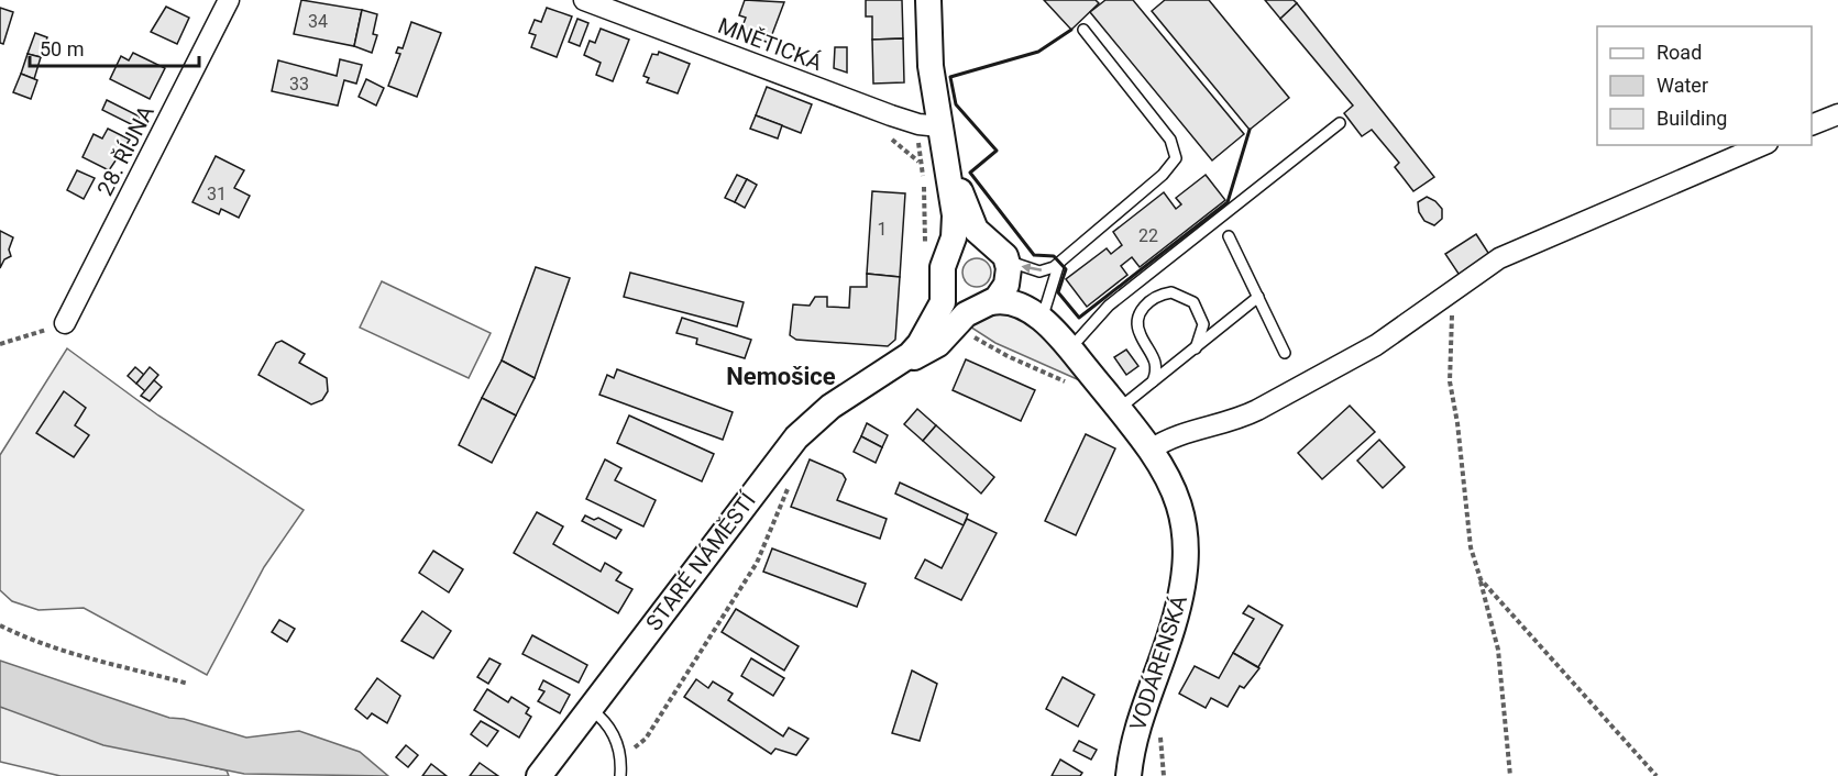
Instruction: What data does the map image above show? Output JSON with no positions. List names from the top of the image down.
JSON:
{
  "streets": {
    "street": [
      "MNĚTICKÁ",
      "28. ŘÍJNA",
      "STARÉ NÁMĚSTÍ",
      "VODÁRENSKÁ"
    ]
  },
  "crossings": [
    ["MNĚTICKÁ", "STARÉ NÁMĚSTÍ"],
    ["STARÉ NÁMĚSTÍ", "VODÁRENSKÁ"]
  ],
  "districts": ["Nemošice"],
  "house_numbers": [
    "34",
    "33",
    "31",
    "1",
    "22"
  ],
  "legend": ["Road", "Water", "Building"],
  "scale_bar": "50 m"
}
